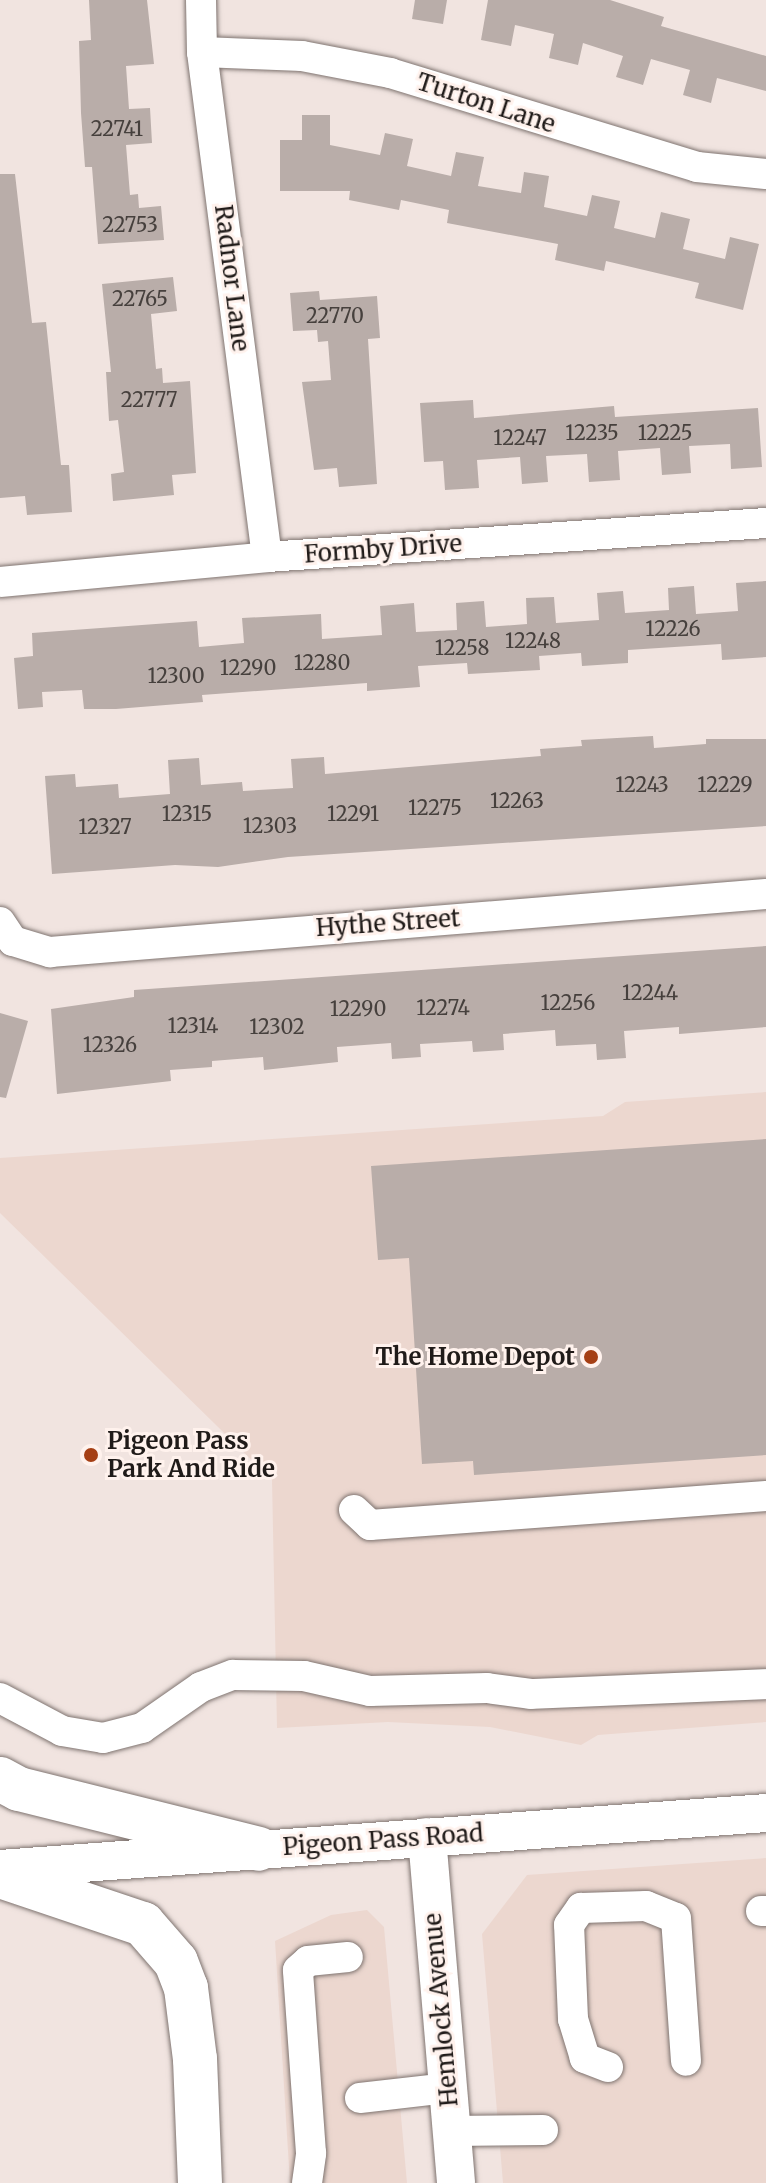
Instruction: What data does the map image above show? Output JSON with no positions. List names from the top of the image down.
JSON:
{
  "streets": {
    "main road": ["Pigeon Pass Road", "Hemlock Avenue"],
    "street": [
      "Turton Lane",
      "Radnor Lane",
      "Formby Drive",
      "Hythe Street"
    ]
  },
  "crossings": [
    ["Turton Lane", "Radnor Lane"],
    ["Radnor Lane", "Formby Drive"],
    ["Pigeon Pass Road", "Hemlock Avenue"]
  ],
  "places": ["The Home Depot", "Pigeon Pass Park And Ride"],
  "house_numbers": [
    "22741",
    "22753",
    "22765",
    "22770",
    "22777",
    "12235",
    "12225",
    "12247",
    "12226",
    "12248",
    "12258",
    "12280",
    "12290",
    "12300",
    "12243",
    "12229",
    "12263",
    "12275",
    "12315",
    "12291",
    "12303",
    "12327",
    "12244",
    "12256",
    "12274",
    "12290",
    "12314",
    "12302",
    "12326"
  ]
}
